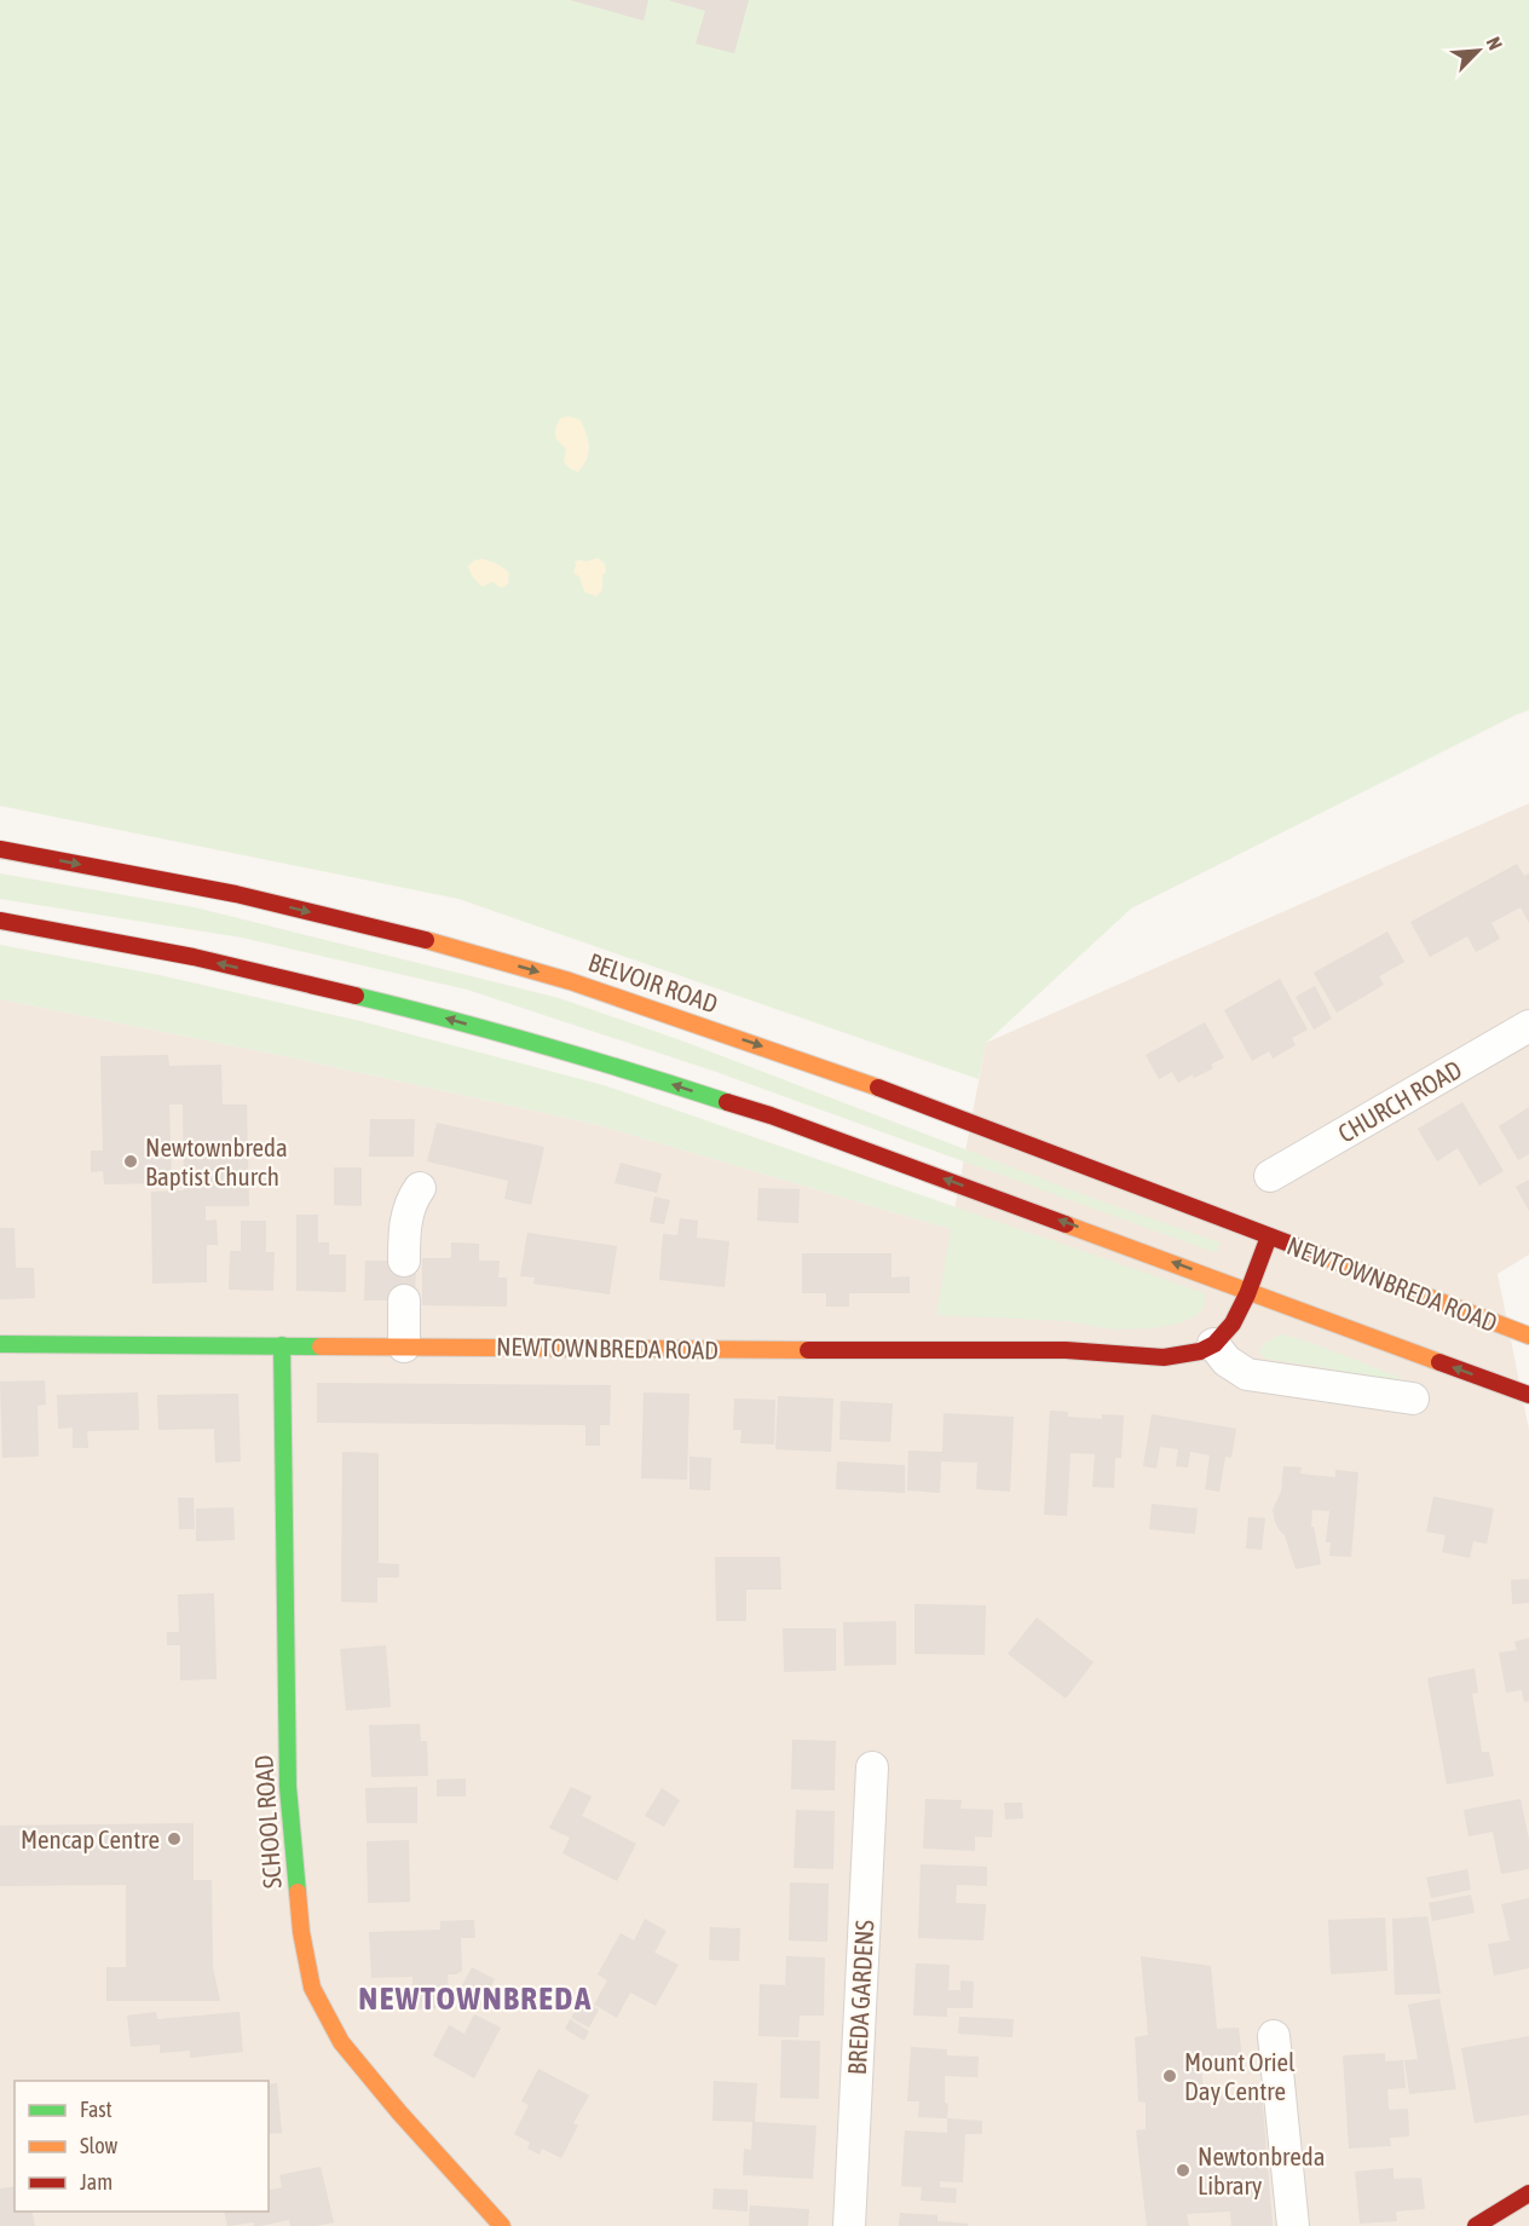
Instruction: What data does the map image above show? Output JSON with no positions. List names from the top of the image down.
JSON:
{
  "streets": {
    "main road": ["BELVOIR ROAD", "NEWTOWNBREDA ROAD", "SCHOOL ROAD"],
    "street": ["CHURCH ROAD", "BREDA GARDENS"]
  },
  "crossings": [
    ["BELVOIR ROAD", "NEWTOWNBREDA ROAD"],
    ["NEWTOWNBREDA ROAD", "SCHOOL ROAD"]
  ],
  "districts": ["NEWTOWNBREDA"],
  "places": [
    "Newtownbreda Baptist Church",
    "Mencap Centre",
    "Mount Oriel Day Centre",
    "Newtonbreda Library"
  ],
  "legend": ["Fast", "Slow", "Jam"],
  "north": "top right"
}
